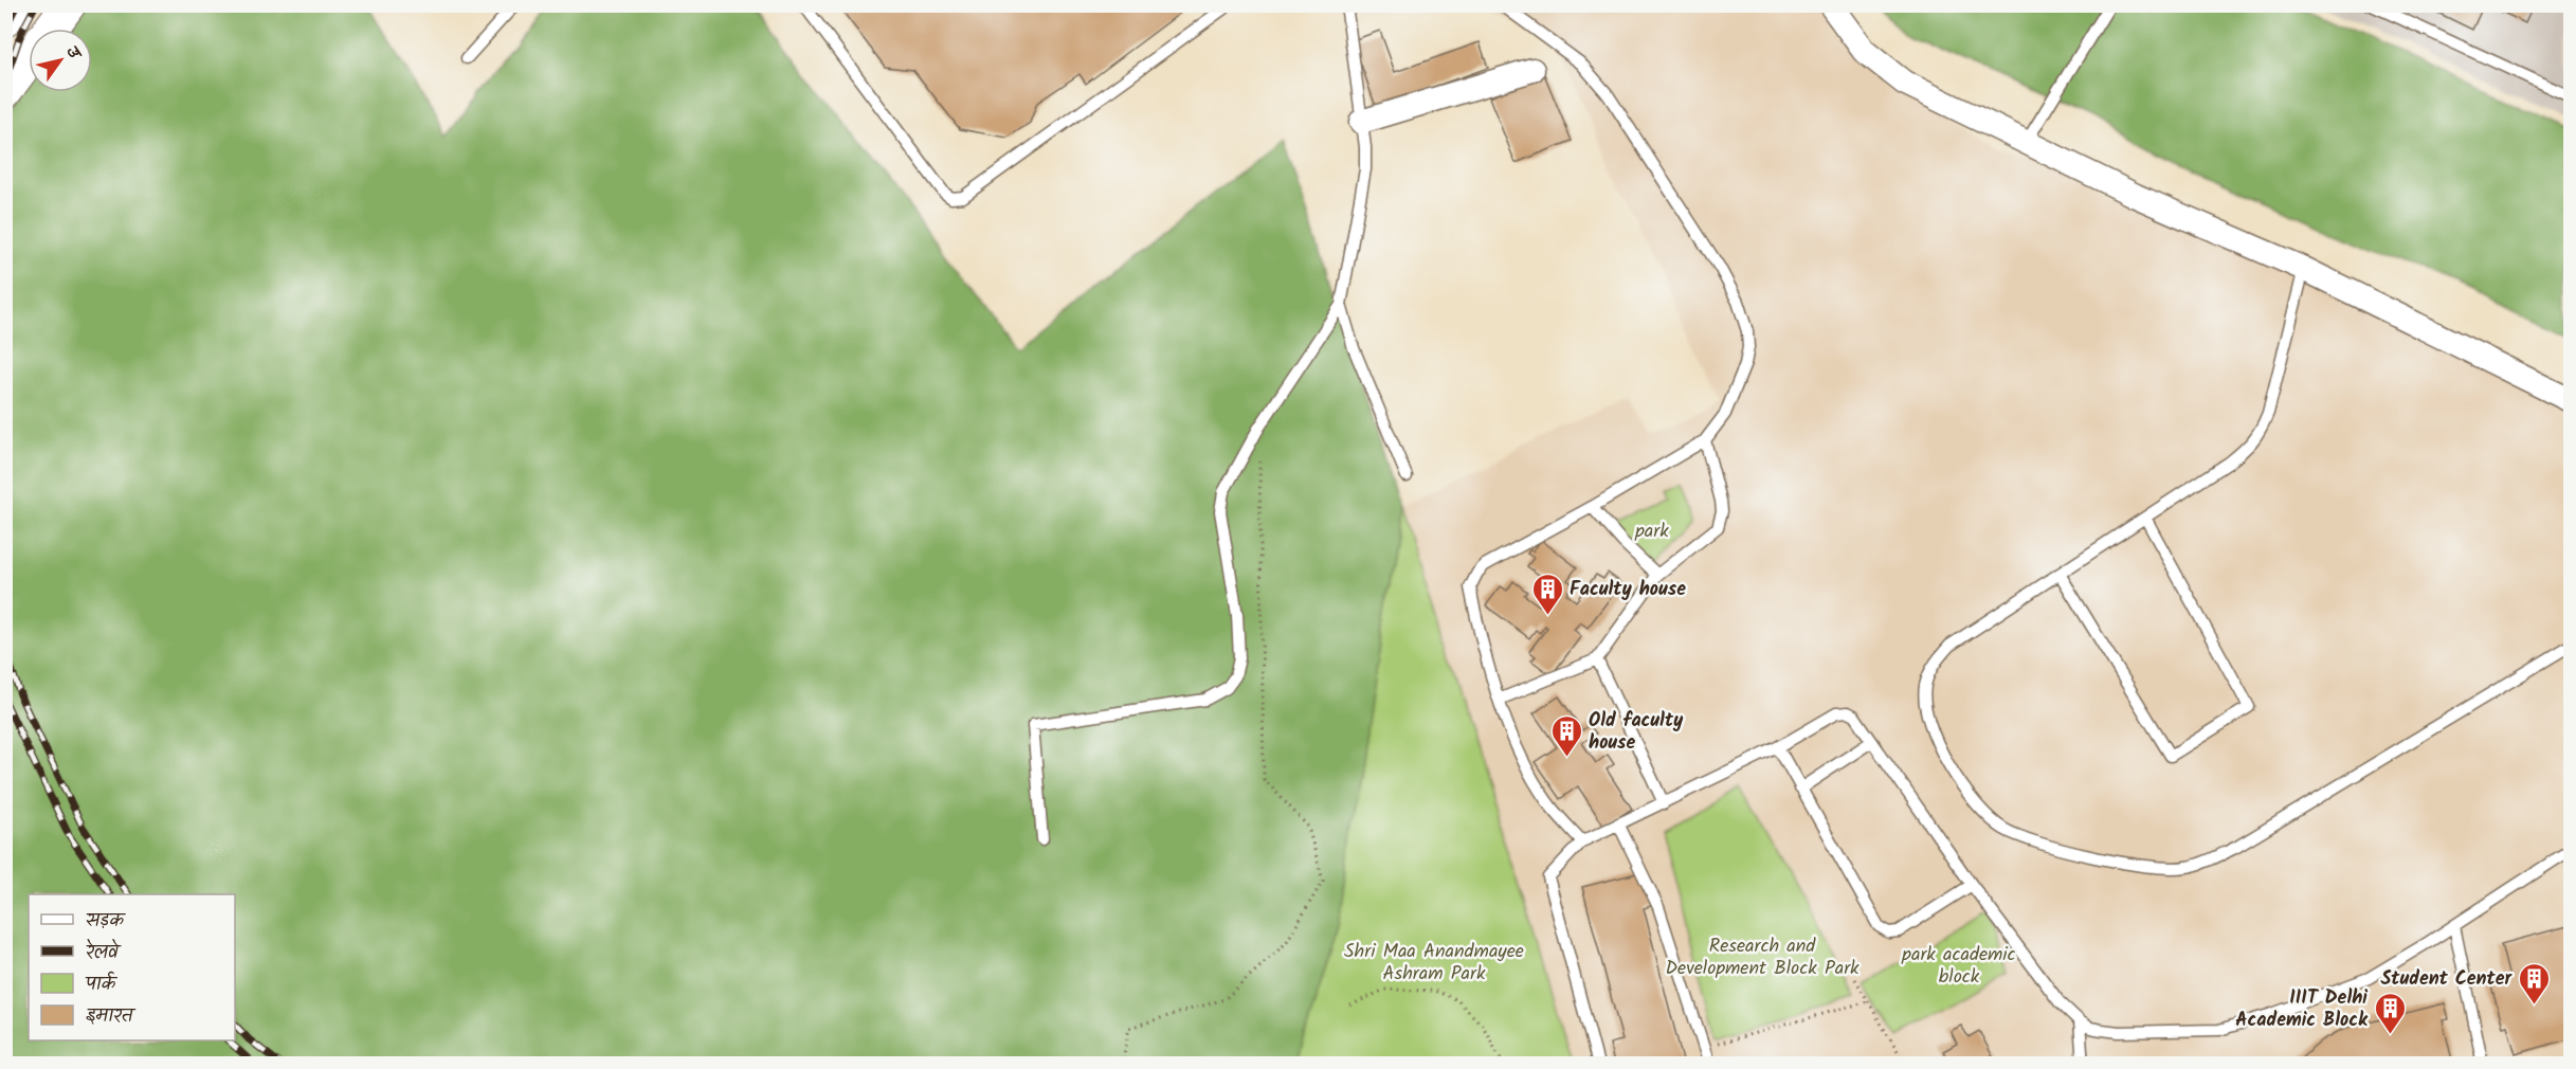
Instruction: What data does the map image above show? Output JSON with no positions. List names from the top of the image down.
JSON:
{
  "parks": [
    "park",
    "Research and Development Block Park",
    "Shri Maa Anandmayee Ashram Park",
    "park academic block"
  ],
  "places": {
    "building": [
      "Faculty house",
      "Old faculty house",
      "Student Center",
      "IIIT Delhi Academic Block"
    ]
  },
  "legend": [
    "सड़क",
    "रेलवे",
    "पार्क",
    "इमारत"
  ],
  "north": "top right"
}
